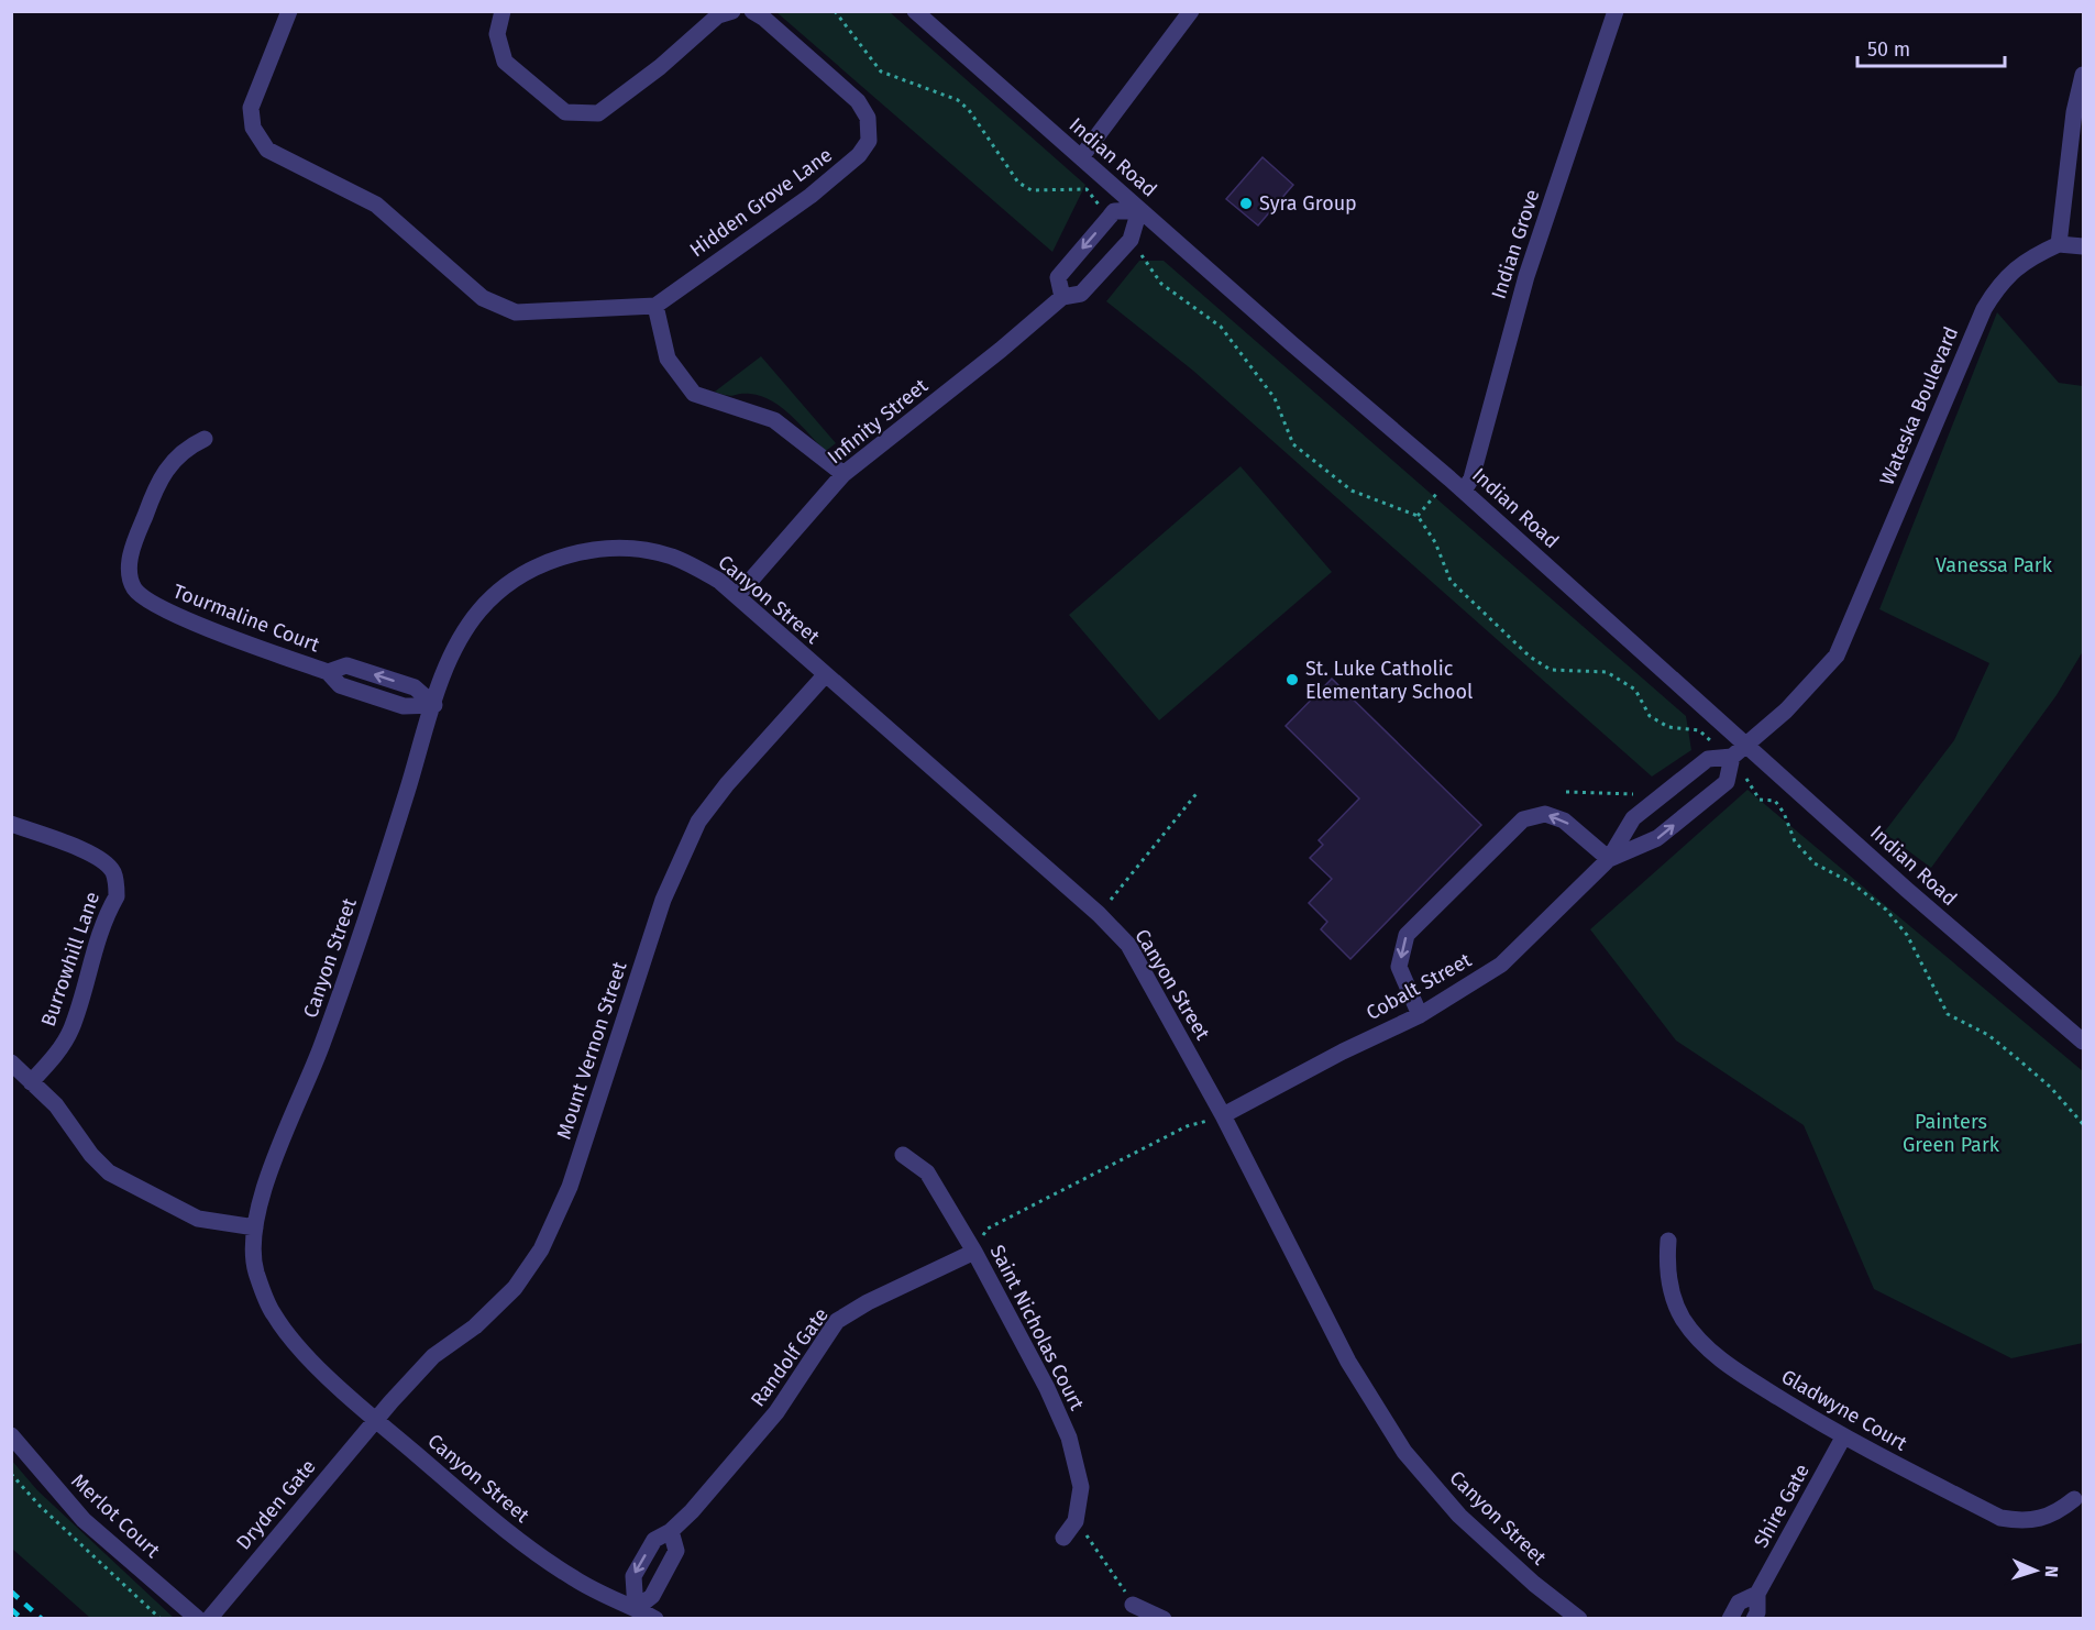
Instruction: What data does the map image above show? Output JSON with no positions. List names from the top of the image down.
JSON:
{
  "streets": {
    "street": [
      "Indian Road",
      "Hidden Grove Lane",
      "Indian Grove",
      "Wateska Boulevard",
      "Infinity Street",
      "Canyon Street",
      "Tourmaline Court",
      "Burrowhill Lane",
      "Cobalt Street",
      "Mount Vernon Street",
      "Saint Nicholas Court",
      "Randolf Gate",
      "Gladwyne Court",
      "Dryden Gate",
      "Shire Gate",
      "Merlot Court"
    ]
  },
  "crossings": [
    ["Indian Road", "Indian Grove"],
    ["Indian Road", "Wateska Boulevard"],
    ["Indian Road", "Infinity Street"],
    ["Indian Road", "Cobalt Street"],
    ["Wateska Boulevard", "Cobalt Street"],
    ["Infinity Street", "Canyon Street"],
    ["Canyon Street", "Tourmaline Court"],
    ["Canyon Street", "Cobalt Street"],
    ["Canyon Street", "Mount Vernon Street"],
    ["Canyon Street", "Randolf Gate"],
    ["Canyon Street", "Dryden Gate"],
    ["Mount Vernon Street", "Dryden Gate"],
    ["Saint Nicholas Court", "Randolf Gate"],
    ["Gladwyne Court", "Shire Gate"]
  ],
  "parks": ["Vanessa Park", "Painters Green Park"],
  "places": ["Syra Group", "St. Luke Catholic Elementary School"],
  "scale_bar": "50 m",
  "north": "right"
}
